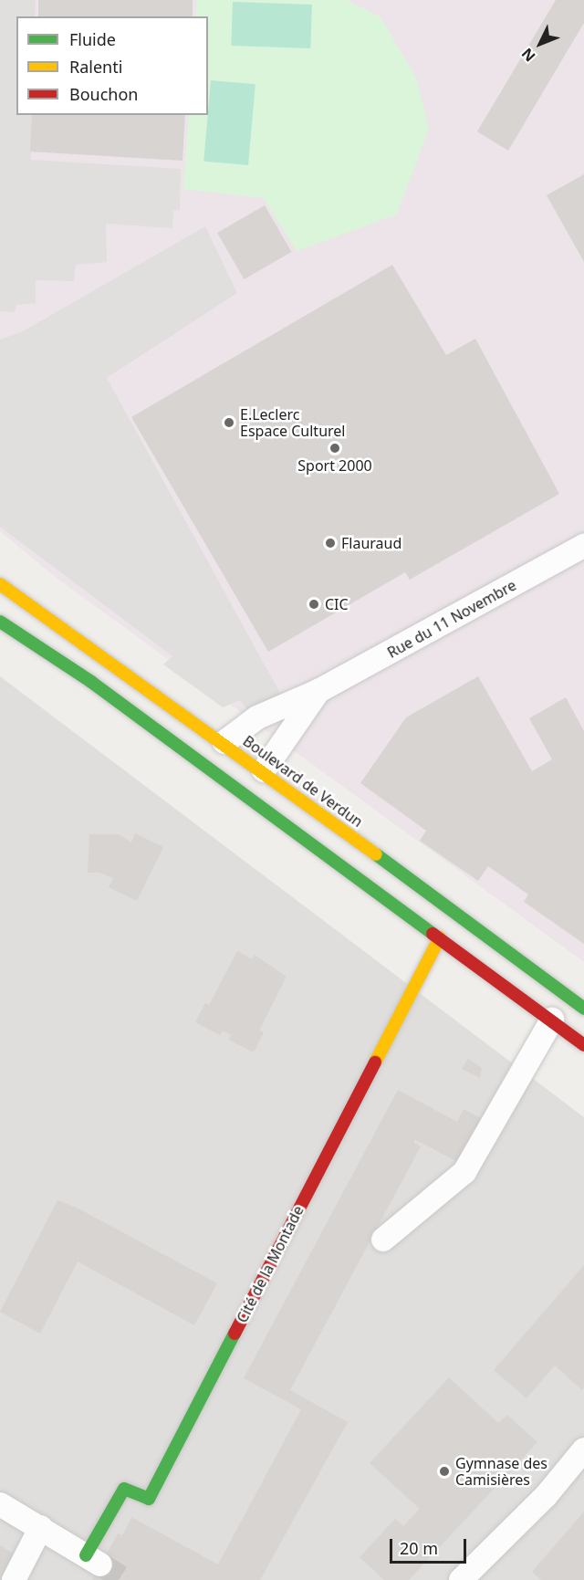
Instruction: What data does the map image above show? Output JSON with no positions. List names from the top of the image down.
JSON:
{
  "streets": {
    "main road": ["Boulevard de Verdun", "Cité de la Montade"],
    "street": ["Rue du 11 Novembre"]
  },
  "crossings": [
    ["Rue du 11 Novembre", "Boulevard de Verdun"]
  ],
  "places": [
    "E.Leclerc Espace Culturel",
    "Sport 2000",
    "Flauraud",
    "CIC",
    "Gymnase des Camisières"
  ],
  "legend": ["Fluide", "Ralenti", "Bouchon"],
  "scale_bar": "20 m",
  "north": "bottom left"
}
